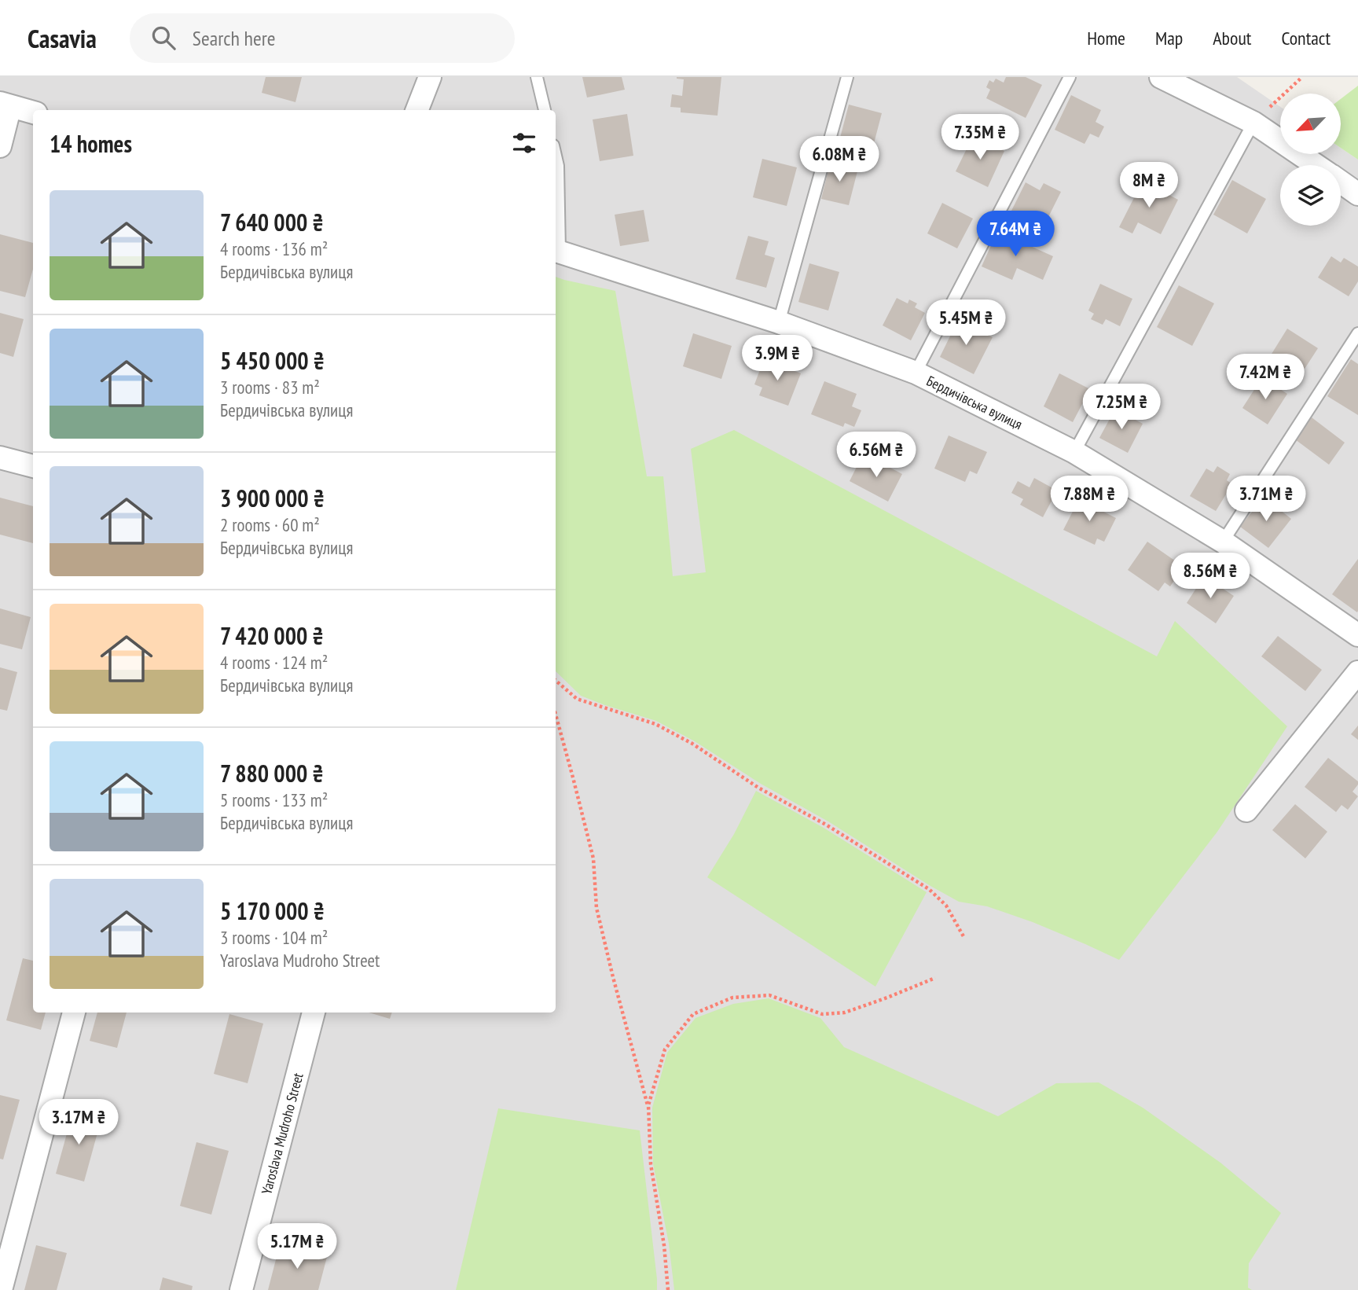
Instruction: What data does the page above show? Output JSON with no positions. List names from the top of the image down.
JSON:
{
  "streets": {
    "street": ["Бердичівська вулиця", "Yaroslava Mudroho Street"]
  },
  "north": "bottom left",
  "page": {
    "header": "Casavia",
    "search": "Search here",
    "nav": [
      "Home",
      "Map",
      "About",
      "Contact"
    ],
    "heading": "14 homes",
    "price": [
      "7.35M ₴",
      "6.08M ₴",
      "8M ₴",
      "7.64M ₴",
      "5.45M ₴",
      "3.9M ₴",
      "7.42M ₴",
      "7.25M ₴",
      "6.56M ₴",
      "7.88M ₴",
      "3.71M ₴",
      "8.56M ₴",
      "3.17M ₴",
      "5.17M ₴"
    ],
    "list": [
      {
        "name": "7 640 000 ₴",
        "note": "4 rooms · 136 m² · Бердичівська вулиця"
      },
      {
        "name": "5 450 000 ₴",
        "note": "3 rooms · 83 m² · Бердичівська вулиця"
      },
      {
        "name": "3 900 000 ₴",
        "note": "2 rooms · 60 m² · Бердичівська вулиця"
      },
      {
        "name": "7 420 000 ₴",
        "note": "4 rooms · 124 m² · Бердичівська вулиця"
      },
      {
        "name": "7 880 000 ₴",
        "note": "5 rooms · 133 m² · Бердичівська вулиця"
      },
      {
        "name": "5 170 000 ₴",
        "note": "3 rooms · 104 m² · Yaroslava Mudroho Street"
      }
    ]
  }
}
